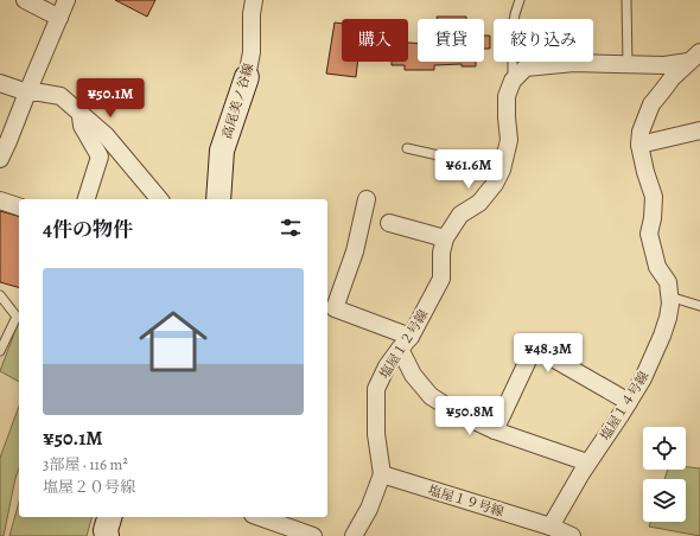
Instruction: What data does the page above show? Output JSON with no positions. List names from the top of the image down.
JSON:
{
  "streets": {
    "street": [
      "高尾美ノ谷線",
      "塩屋１２号線",
      "塩屋１４号線",
      "塩屋１９号線"
    ]
  },
  "crossings": [
    ["塩屋１２号線", "塩屋１９号線"],
    ["塩屋１４号線", "塩屋１９号線"]
  ],
  "page": {
    "chip": ["購入", "賃貸", "絞り込み"],
    "price": [
      "¥50.1M",
      "¥61.6M",
      "¥48.3M",
      "¥50.8M"
    ],
    "heading": "4件の物件",
    "list": [
      {
        "name": "¥50.1M",
        "note": "3部屋 · 116 m² · 塩屋２０号線"
      }
    ]
  }
}
